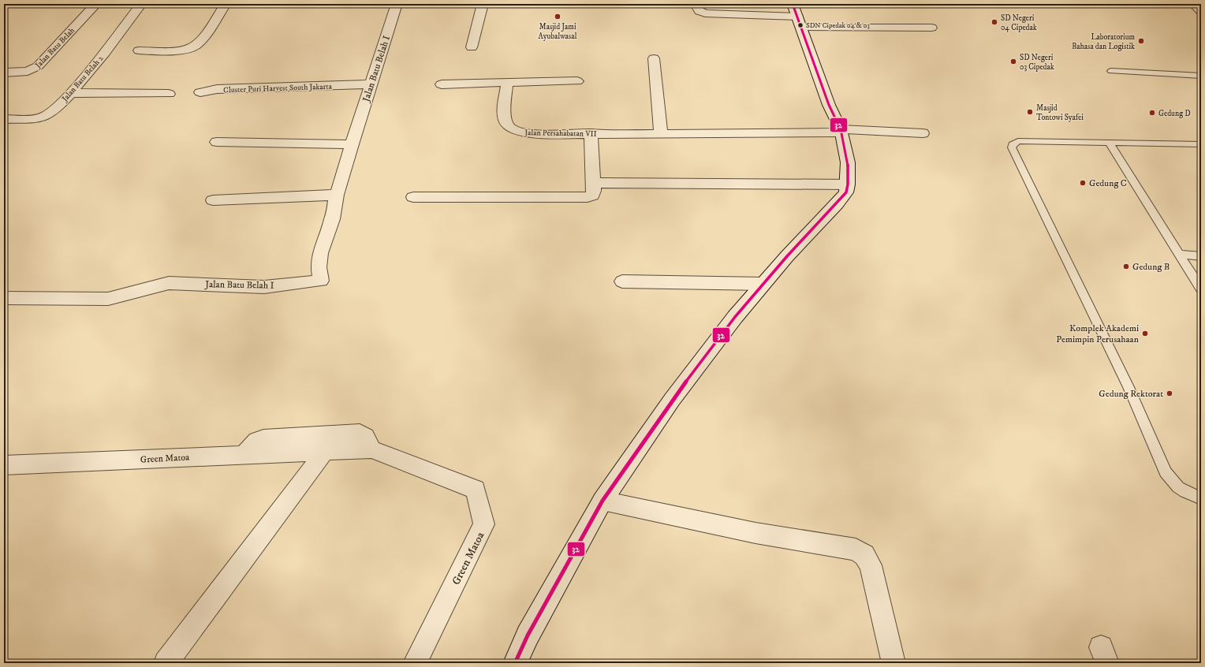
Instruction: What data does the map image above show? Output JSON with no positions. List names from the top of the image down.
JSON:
{
  "streets": {
    "street": [
      "Jalan Batu Belah",
      "Jalan Batu Belah I",
      "Jalan Batu Belah 2",
      "Cluster Puri Harvest South Jakarta",
      "Jalan Persahabatan VII",
      "Green Matoa"
    ]
  },
  "crossings": [
    ["Jalan Batu Belah I", "Cluster Puri Harvest South Jakarta"]
  ],
  "places": [
    "Masjid Jami Ayubalwasal",
    "SD Negeri 04 Cipedak",
    "SDN Cipedak 04 & 03",
    "Laboratorium Bahasa dan Logistik",
    "SD Negeri 03 Cipedak",
    "Masjid Tontowi Syafei",
    "Gedung D",
    "Gedung C",
    "Gedung B",
    "Komplek Akademi Pemimpin Perusahaan",
    "Gedung Rektorat"
  ],
  "lines": ["transit line 32"]
}
